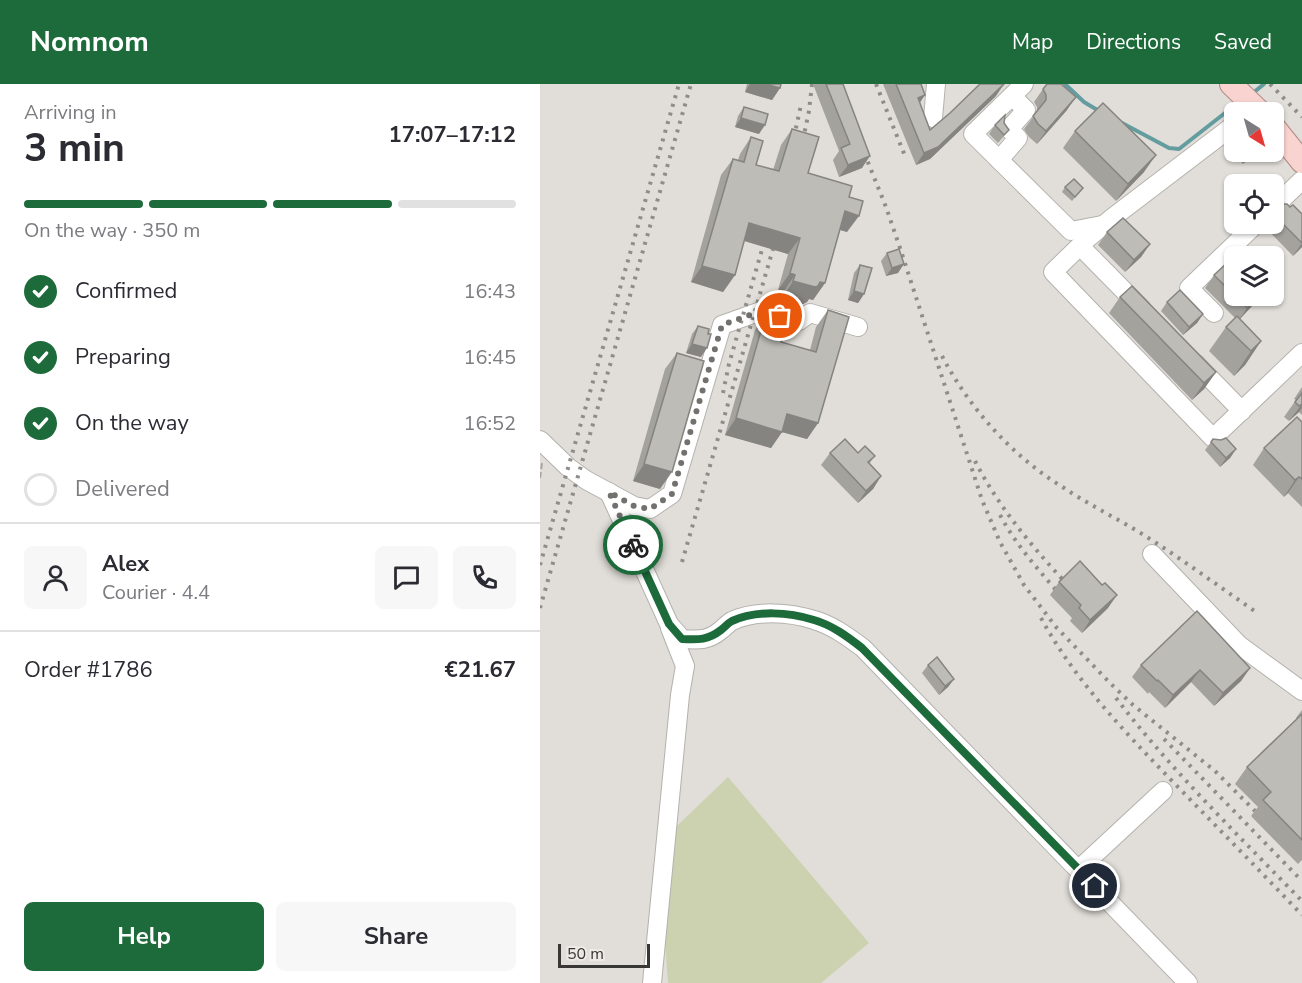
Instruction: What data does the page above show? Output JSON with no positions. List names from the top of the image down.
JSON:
{
  "scale_bar": "50 m",
  "north": "bottom right",
  "page": {
    "header": "Nomnom",
    "nav": ["Map", "Directions", "Saved"],
    "heading": ["3 min", "Arriving in", "17:07–17:12"],
    "panel": [
      "Alex",
      "Courier · 4.4",
      "Order #1786",
      "€21.67"
    ],
    "bar": "On the way · 350 m",
    "list": [
      ["Confirmed", "16:43"],
      ["Preparing", "16:45"],
      ["On the way", "16:52"],
      "Delivered"
    ],
    "buttons": ["Help", "Share"],
    "scale": "50 m"
  }
}
